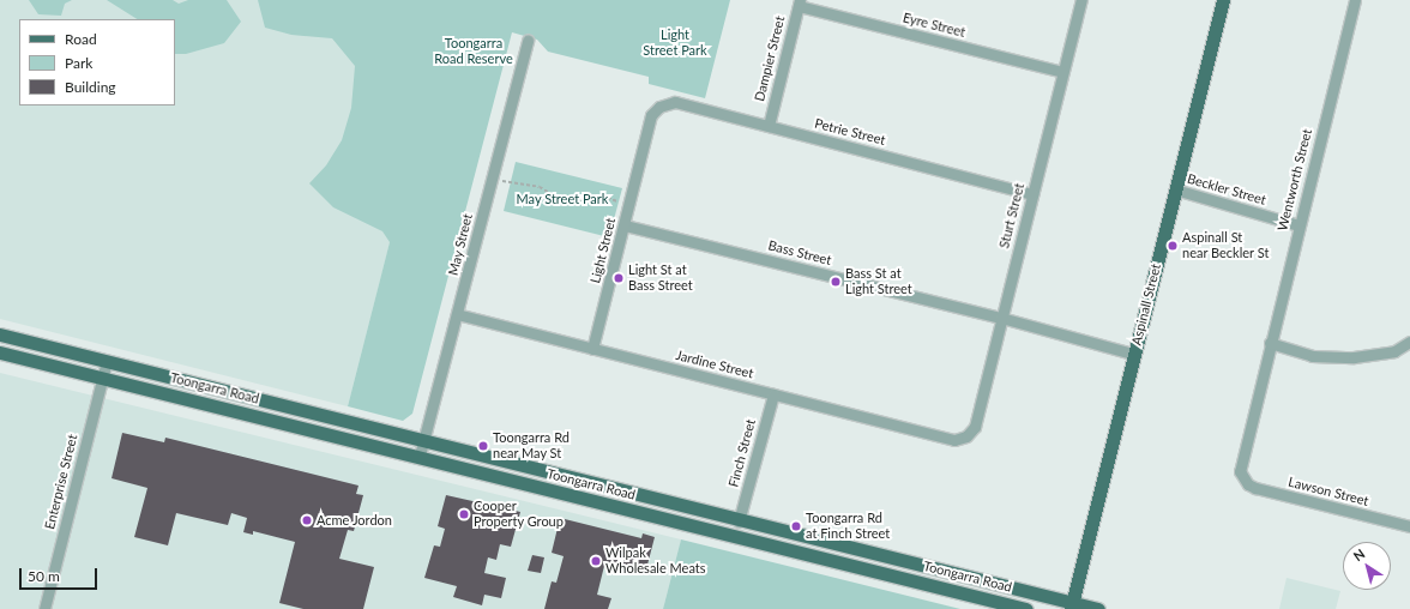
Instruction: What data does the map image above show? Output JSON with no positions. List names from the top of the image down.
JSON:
{
  "streets": {
    "main road": ["Aspinall Street", "Toongarra Road"],
    "street": [
      "Eyre Street",
      "Dampier Street",
      "Petrie Street",
      "Wentworth Street",
      "Beckler Street",
      "Sturt Street",
      "May Street",
      "Light Street",
      "Bass Street",
      "Jardine Street",
      "Finch Street",
      "Enterprise Street",
      "Lawson Street"
    ]
  },
  "crossings": [
    ["Eyre Street", "Dampier Street"],
    ["Eyre Street", "Sturt Street"],
    ["Dampier Street", "Petrie Street"],
    ["Petrie Street", "Sturt Street"],
    ["Petrie Street", "Light Street"],
    ["Wentworth Street", "Beckler Street"],
    ["Wentworth Street", "Lawson Street"],
    ["Beckler Street", "Aspinall Street"],
    ["Sturt Street", "Bass Street"],
    ["Sturt Street", "Jardine Street"],
    ["May Street", "Jardine Street"],
    ["May Street", "Toongarra Road"],
    ["Light Street", "Bass Street"],
    ["Light Street", "Jardine Street"],
    ["Bass Street", "Aspinall Street"],
    ["Aspinall Street", "Toongarra Road"],
    ["Jardine Street", "Finch Street"],
    ["Toongarra Road", "Finch Street"],
    ["Toongarra Road", "Enterprise Street"]
  ],
  "parks": ["Light Street Park", "Toongarra Road Reserve", "May Street Park"],
  "places": [
    "Aspinall St near Beckler St",
    "Light St at Bass Street",
    "Bass St at Light Street",
    "Toongarra Rd near May St",
    "Cooper Property Group",
    "Acme Jordon",
    "Toongarra Rd at Finch Street",
    "Wilpak Wholesale Meats"
  ],
  "legend": ["Road", "Park", "Building"],
  "scale_bar": "50 m",
  "north": "top left"
}
